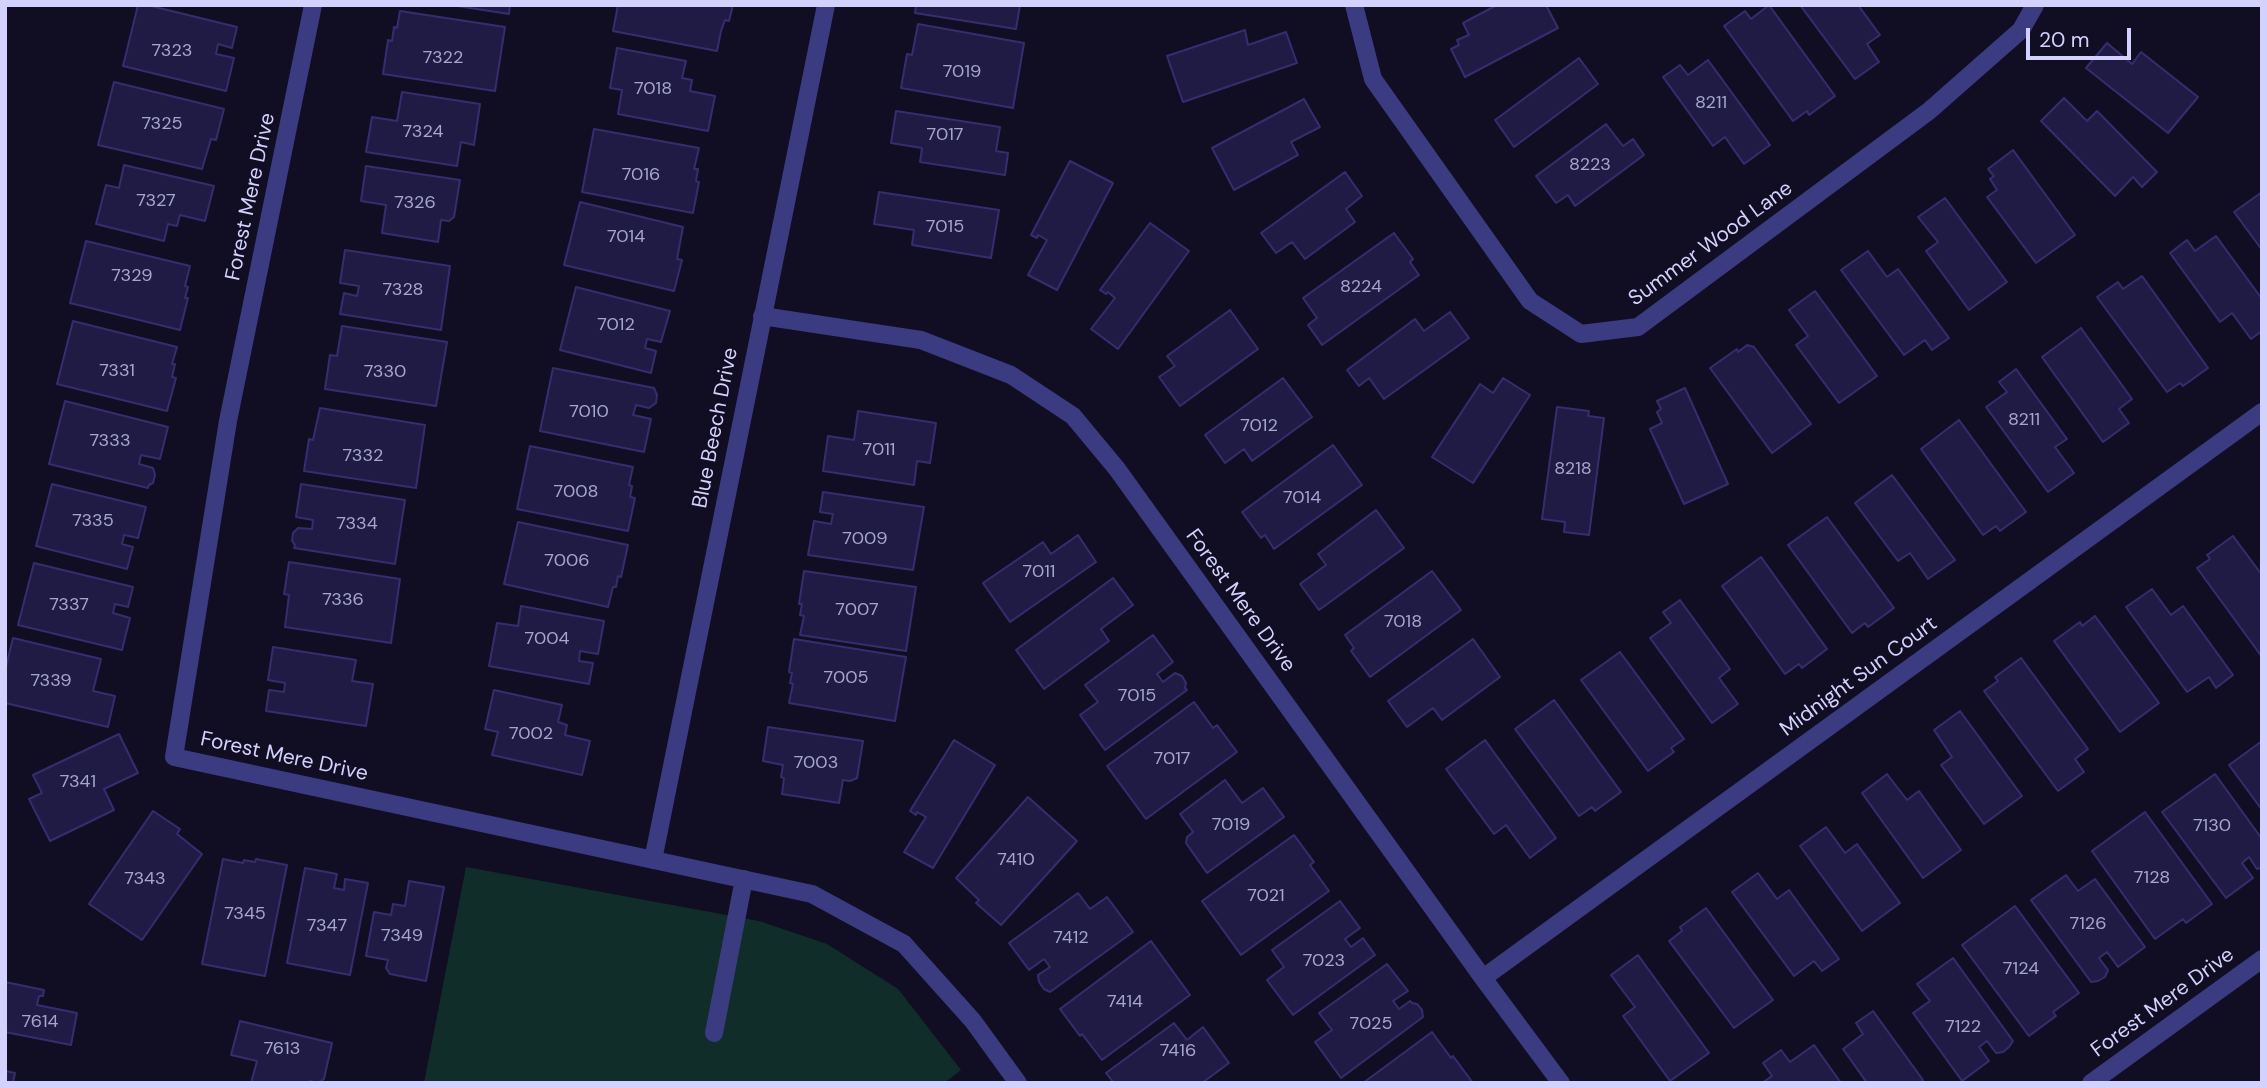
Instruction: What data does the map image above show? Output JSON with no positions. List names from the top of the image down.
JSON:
{
  "streets": {
    "street": [
      "Forest Mere Drive",
      "Summer Wood Lane",
      "Blue Beech Drive",
      "Midnight Sun Court"
    ]
  },
  "crossings": [
    ["Forest Mere Drive", "Blue Beech Drive"],
    ["Forest Mere Drive", "Midnight Sun Court"]
  ],
  "house_numbers": [
    "7323",
    "7322",
    "7019",
    "7018",
    "8211",
    "7325",
    "7324",
    "7017",
    "8223",
    "7016",
    "7327",
    "7326",
    "7015",
    "7014",
    "7329",
    "8224",
    "7328",
    "7012",
    "7331",
    "7330",
    "7010",
    "8211",
    "7012",
    "7333",
    "7011",
    "7332",
    "8218",
    "7008",
    "7014",
    "7335",
    "7334",
    "7009",
    "7006",
    "7011",
    "7336",
    "7337",
    "7007",
    "7018",
    "7004",
    "7005",
    "7339",
    "7015",
    "7002",
    "7017",
    "7003",
    "7341",
    "7019",
    "7130",
    "7410",
    "7128",
    "7343",
    "7021",
    "7345",
    "7126",
    "7347",
    "7349",
    "7412",
    "7023",
    "7124",
    "7414",
    "7614",
    "7025",
    "7122",
    "7613",
    "7416"
  ],
  "scale_bar": "20 m"
}
